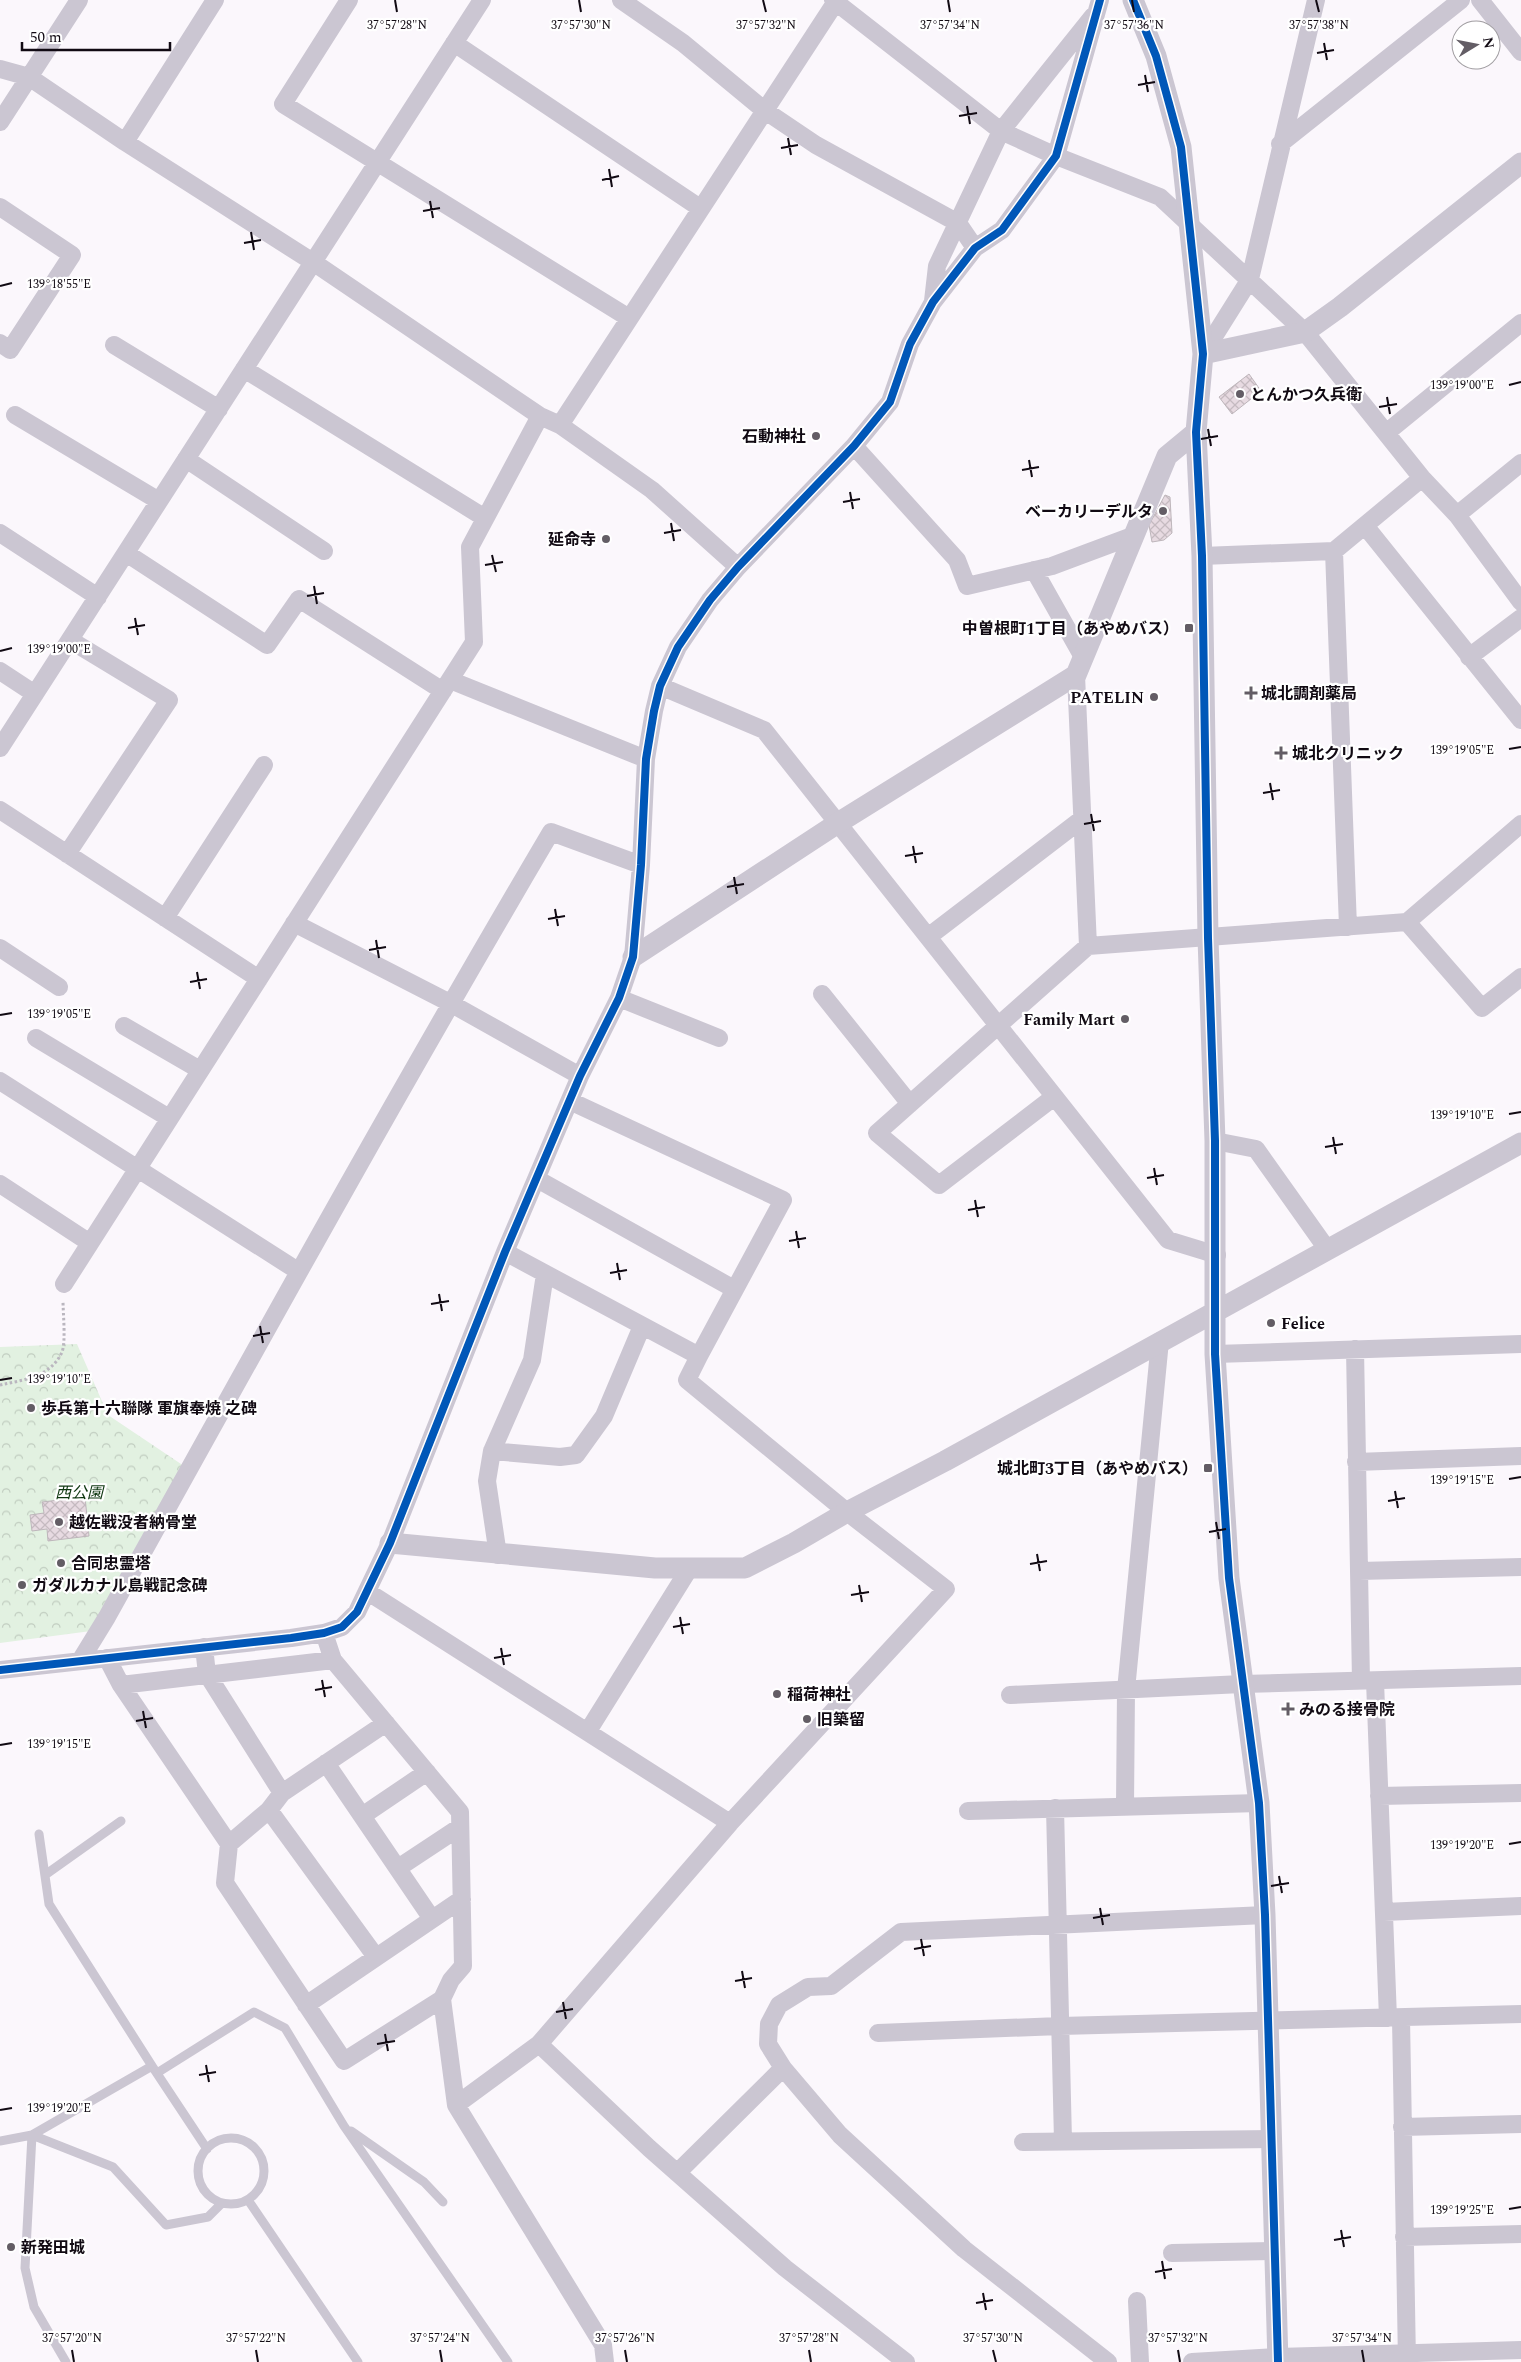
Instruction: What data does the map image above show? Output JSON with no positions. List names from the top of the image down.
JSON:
{
  "parks": ["西公園"],
  "places": {
    "other": [
      "とんかつ久兵衛",
      "石動神社",
      "ベーカリーデルタ",
      "延命寺",
      "PATELIN",
      "Family Mart",
      "Felice",
      "歩兵第十六聯隊 軍旗奉焼 之碑",
      "越佐戦没者納骨堂",
      "合同忠霊塔",
      "ガダルカナル島戦記念碑",
      "稲荷神社",
      "旧築留",
      "新発田城"
    ],
    "transit": ["中曽根町1丁目（あやめバス）", "城北町3丁目（あやめバス）"],
    "health": ["城北調剤薬局", "城北クリニック", "みのる接骨院"]
  },
  "scale_bar": "50 m",
  "north": "right",
  "coordinates": [
    "37°57'36\"N",
    "37°57'38\"N",
    "37°57'28\"N",
    "37°57'30\"N",
    "37°57'32\"N",
    "37°57'34\"N",
    "139°18'55\"E",
    "139°19'00\"E",
    "139°19'05\"E",
    "139°19'10\"E",
    "139°19'15\"E",
    "139°19'20\"E",
    "139°19'25\"E",
    "37°57'20\"N",
    "37°57'22\"N",
    "37°57'24\"N",
    "37°57'26\"N"
  ]
}
